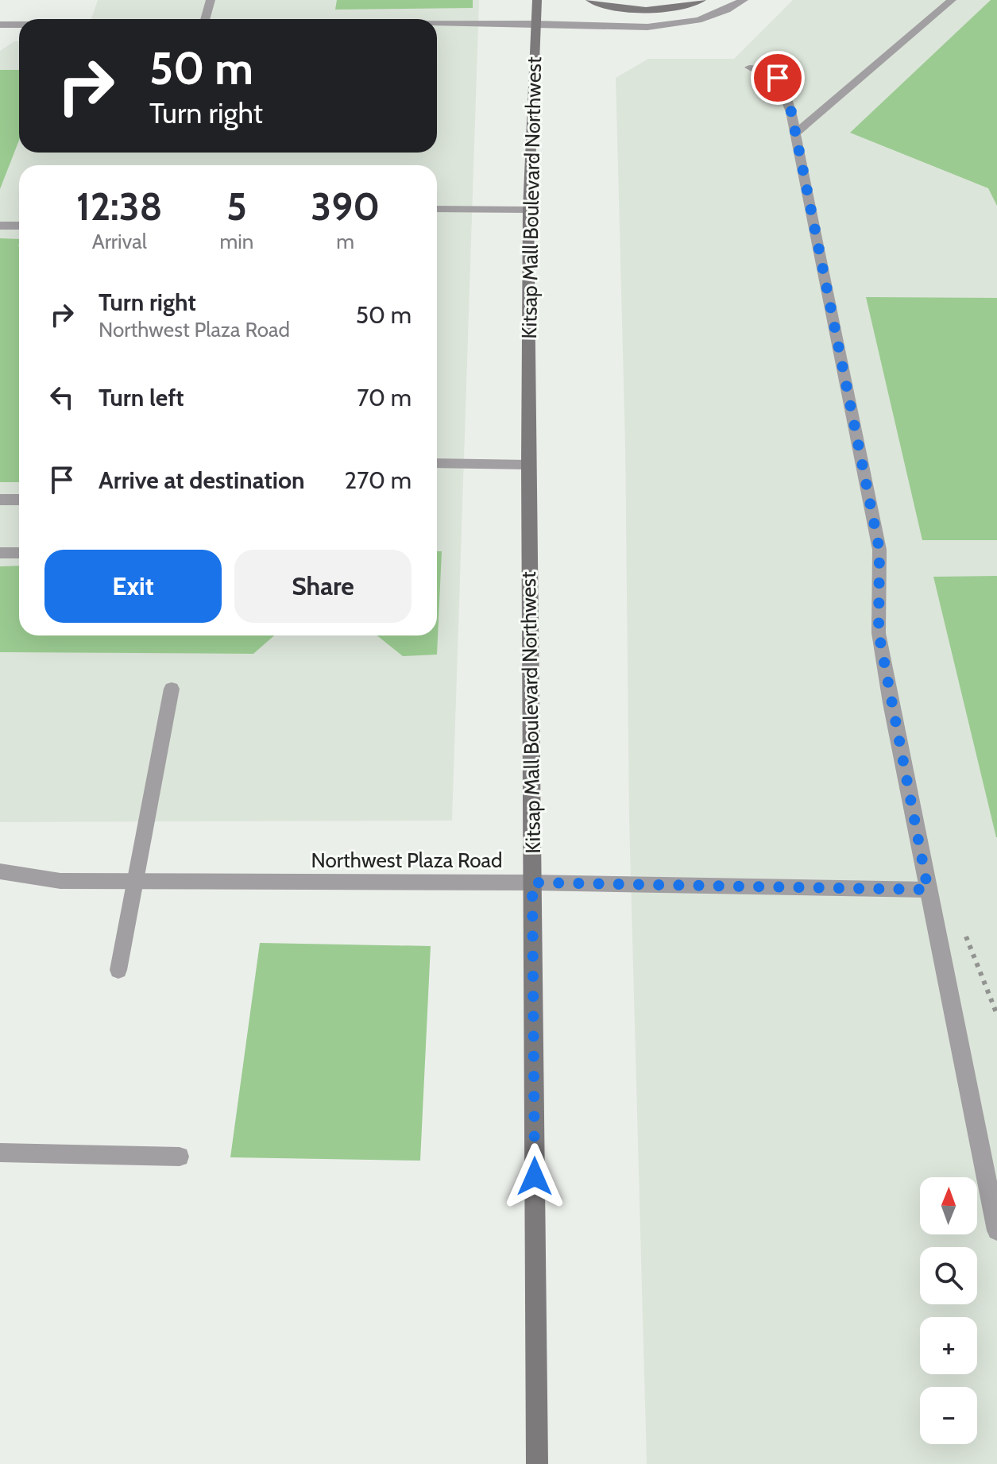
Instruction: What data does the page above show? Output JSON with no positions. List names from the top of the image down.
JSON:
{
  "streets": {
    "main road": ["Kitsap Mall Boulevard Northwest"],
    "street": ["Northwest Plaza Road"]
  },
  "crossings": [
    ["Kitsap Mall Boulevard Northwest", "Northwest Plaza Road"]
  ],
  "north": "top",
  "page": {
    "turn": ["50 m", "Turn right"],
    "eta": [
      "12:38",
      "Arrival",
      "5",
      "min",
      "390",
      "m"
    ],
    "list": [
      {
        "name": "Turn right",
        "note": "Northwest Plaza Road",
        "value": "50 m"
      },
      {
        "name": "Turn left",
        "value": "70 m"
      },
      {
        "name": "Arrive at destination",
        "value": "270 m"
      }
    ],
    "buttons": ["Exit", "Share"],
    "map_buttons": ["+", "−"]
  }
}
